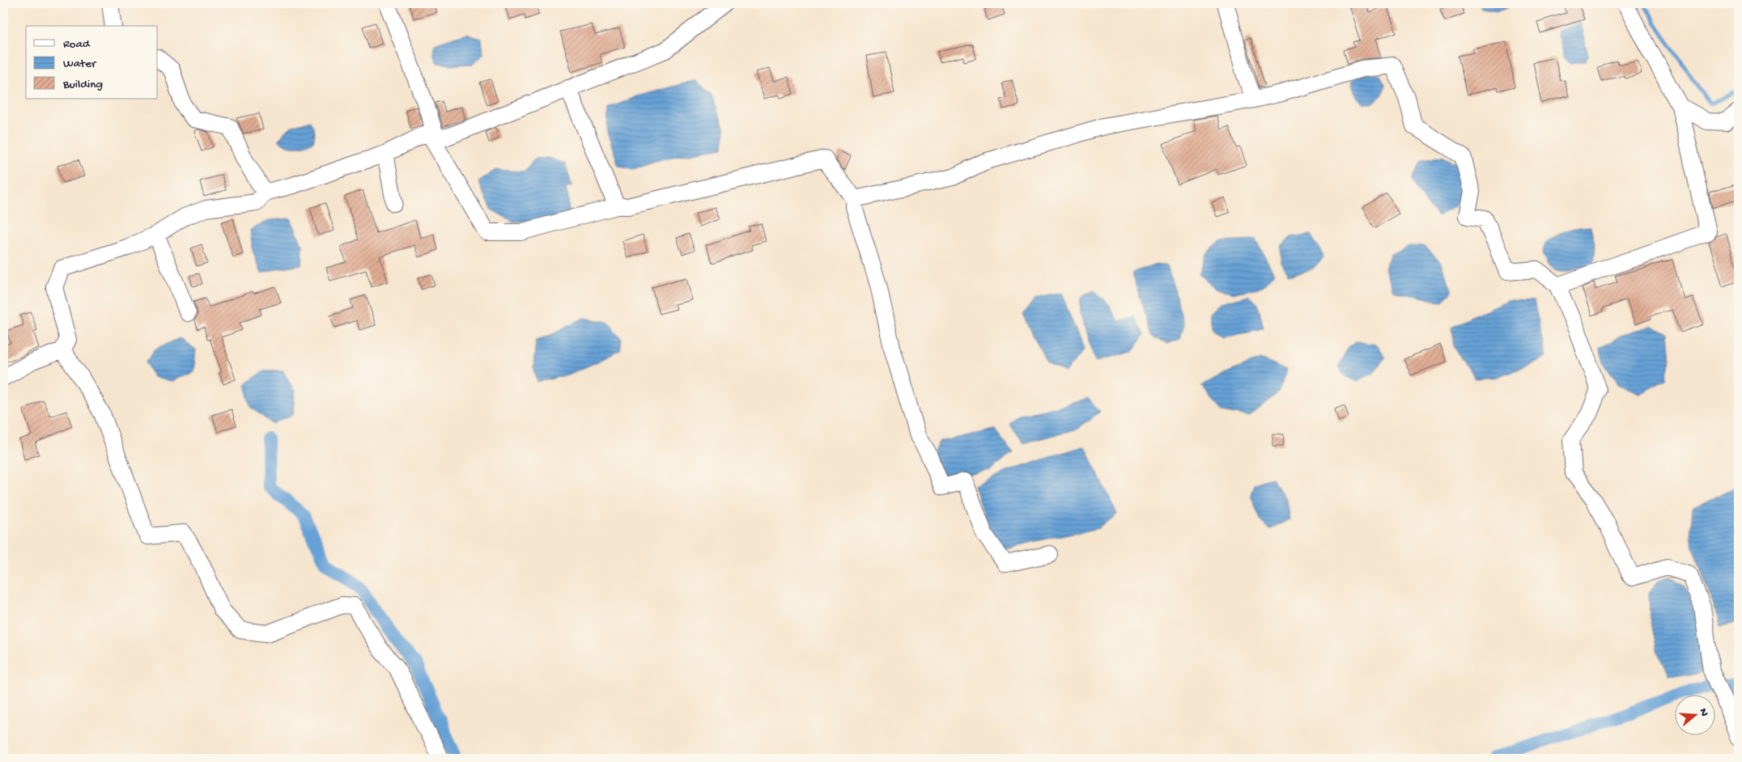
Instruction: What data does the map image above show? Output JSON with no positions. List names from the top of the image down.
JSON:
{
  "legend": ["Road", "Water", "Building"],
  "north": "right"
}
